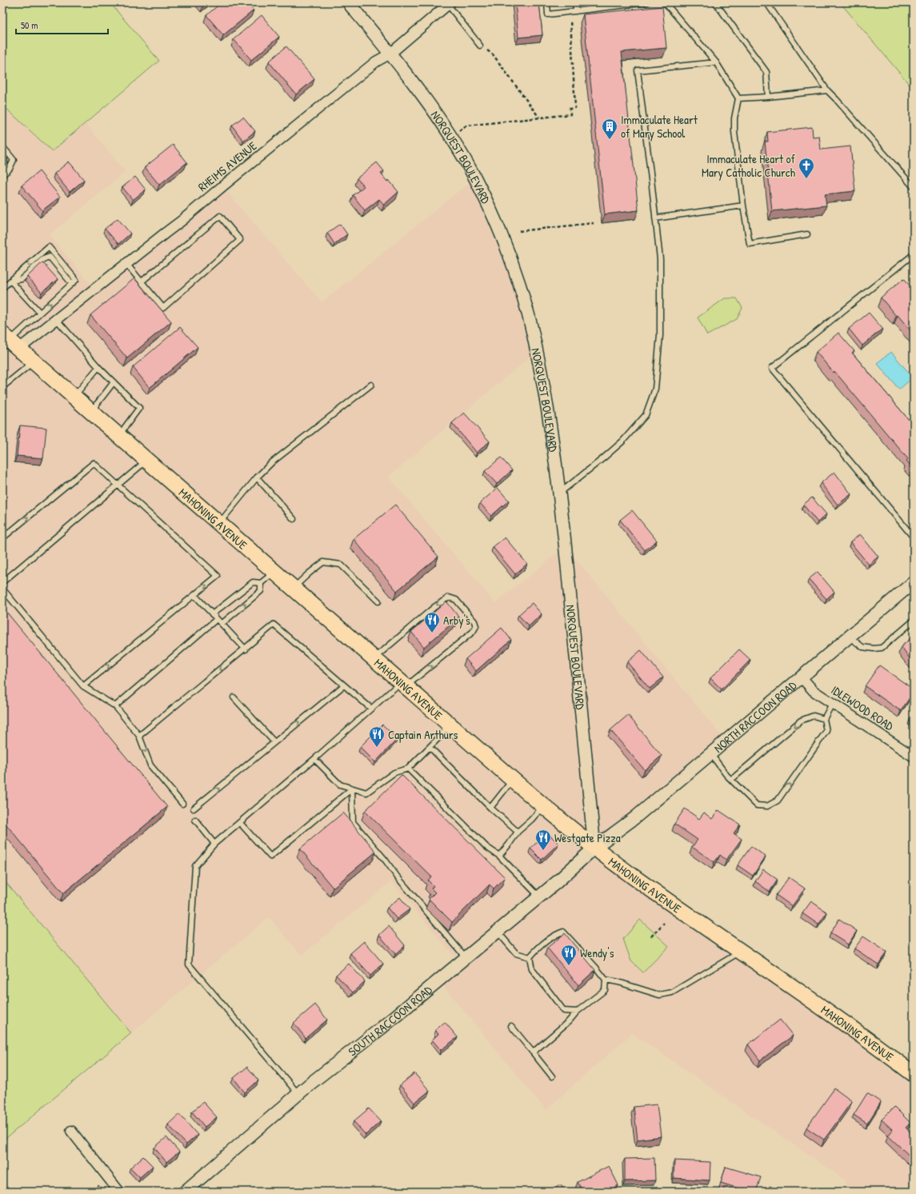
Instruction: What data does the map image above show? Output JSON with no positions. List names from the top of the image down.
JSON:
{
  "streets": {
    "main road": ["MAHONING AVENUE"],
    "street": [
      "NORQUEST BOULEVARD",
      "RHEIMS AVENUE",
      "IDLEWOOD ROAD",
      "NORTH RACCOON ROAD",
      "SOUTH RACCOON ROAD"
    ]
  },
  "crossings": [
    ["NORQUEST BOULEVARD", "RHEIMS AVENUE"],
    ["NORQUEST BOULEVARD", "MAHONING AVENUE"],
    ["NORQUEST BOULEVARD", "NORTH RACCOON ROAD"],
    ["NORQUEST BOULEVARD", "SOUTH RACCOON ROAD"],
    ["RHEIMS AVENUE", "MAHONING AVENUE"],
    ["MAHONING AVENUE", "NORTH RACCOON ROAD"],
    ["MAHONING AVENUE", "SOUTH RACCOON ROAD"],
    ["IDLEWOOD ROAD", "NORTH RACCOON ROAD"],
    ["NORTH RACCOON ROAD", "SOUTH RACCOON ROAD"]
  ],
  "places": {
    "building": ["Immaculate Heart of Mary School"],
    "church": ["Immaculate Heart of Mary Catholic Church"],
    "restaurant": [
      "Arby's",
      "Captain Arthurs",
      "Westgate Pizza",
      "Wendy's"
    ]
  },
  "scale_bar": "50 m"
}
